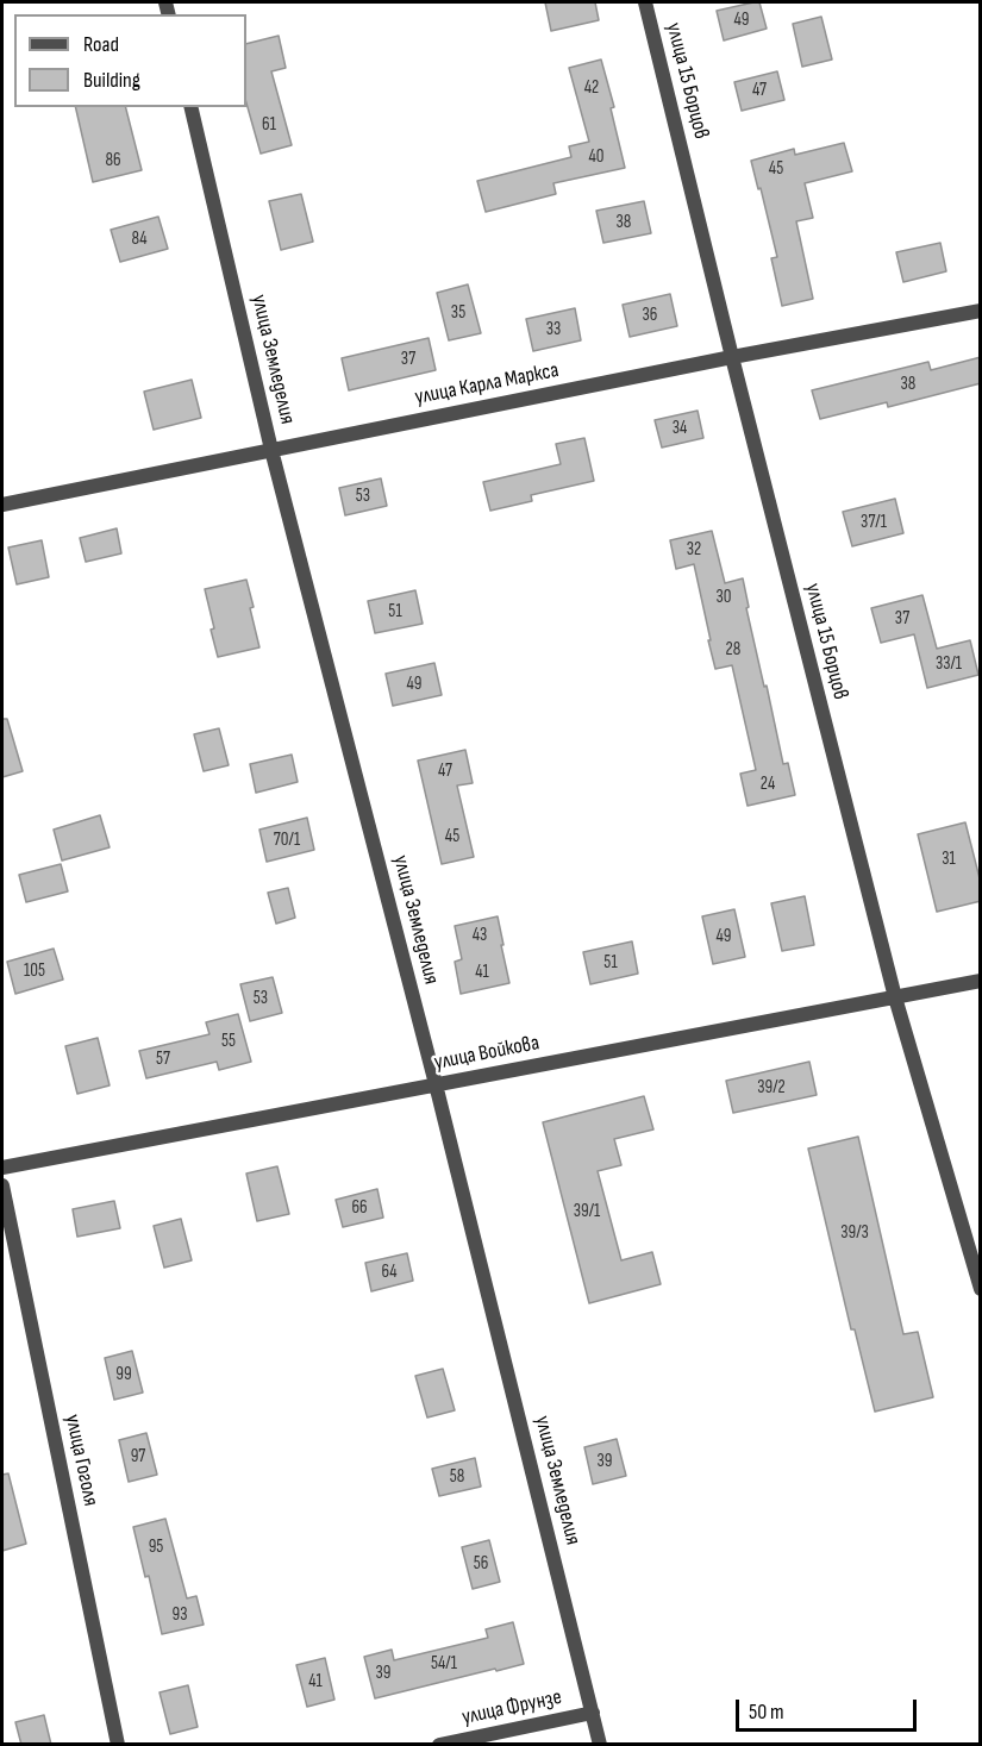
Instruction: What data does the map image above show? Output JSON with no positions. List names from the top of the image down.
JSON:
{
  "streets": {
    "street": [
      "улица 15 Борцов",
      "улица Земледелия",
      "улица Карла Маркса",
      "улица Войкова",
      "улица Гоголя",
      "улица Фрунзе"
    ]
  },
  "crossings": [
    ["улица 15 Борцов", "улица Карла Маркса"],
    ["улица 15 Борцов", "улица Войкова"],
    ["улица Земледелия", "улица Карла Маркса"],
    ["улица Земледелия", "улица Войкова"],
    ["улица Земледелия", "улица Фрунзе"]
  ],
  "house_numbers": [
    "49",
    "42",
    "47",
    "61",
    "40",
    "86",
    "45",
    "38",
    "84",
    "35",
    "36",
    "33",
    "37",
    "38",
    "34",
    "53",
    "37/1",
    "32",
    "30",
    "51",
    "37",
    "28",
    "33/1",
    "49",
    "47",
    "24",
    "45",
    "70/1",
    "31",
    "43",
    "49",
    "51",
    "105",
    "41",
    "53",
    "55",
    "57",
    "39/2",
    "66",
    "39/1",
    "39/3",
    "64",
    "99",
    "97",
    "39",
    "58",
    "95",
    "56",
    "93",
    "54/1",
    "39",
    "41"
  ],
  "legend": ["Road", "Building"],
  "scale_bar": "50 m"
}
